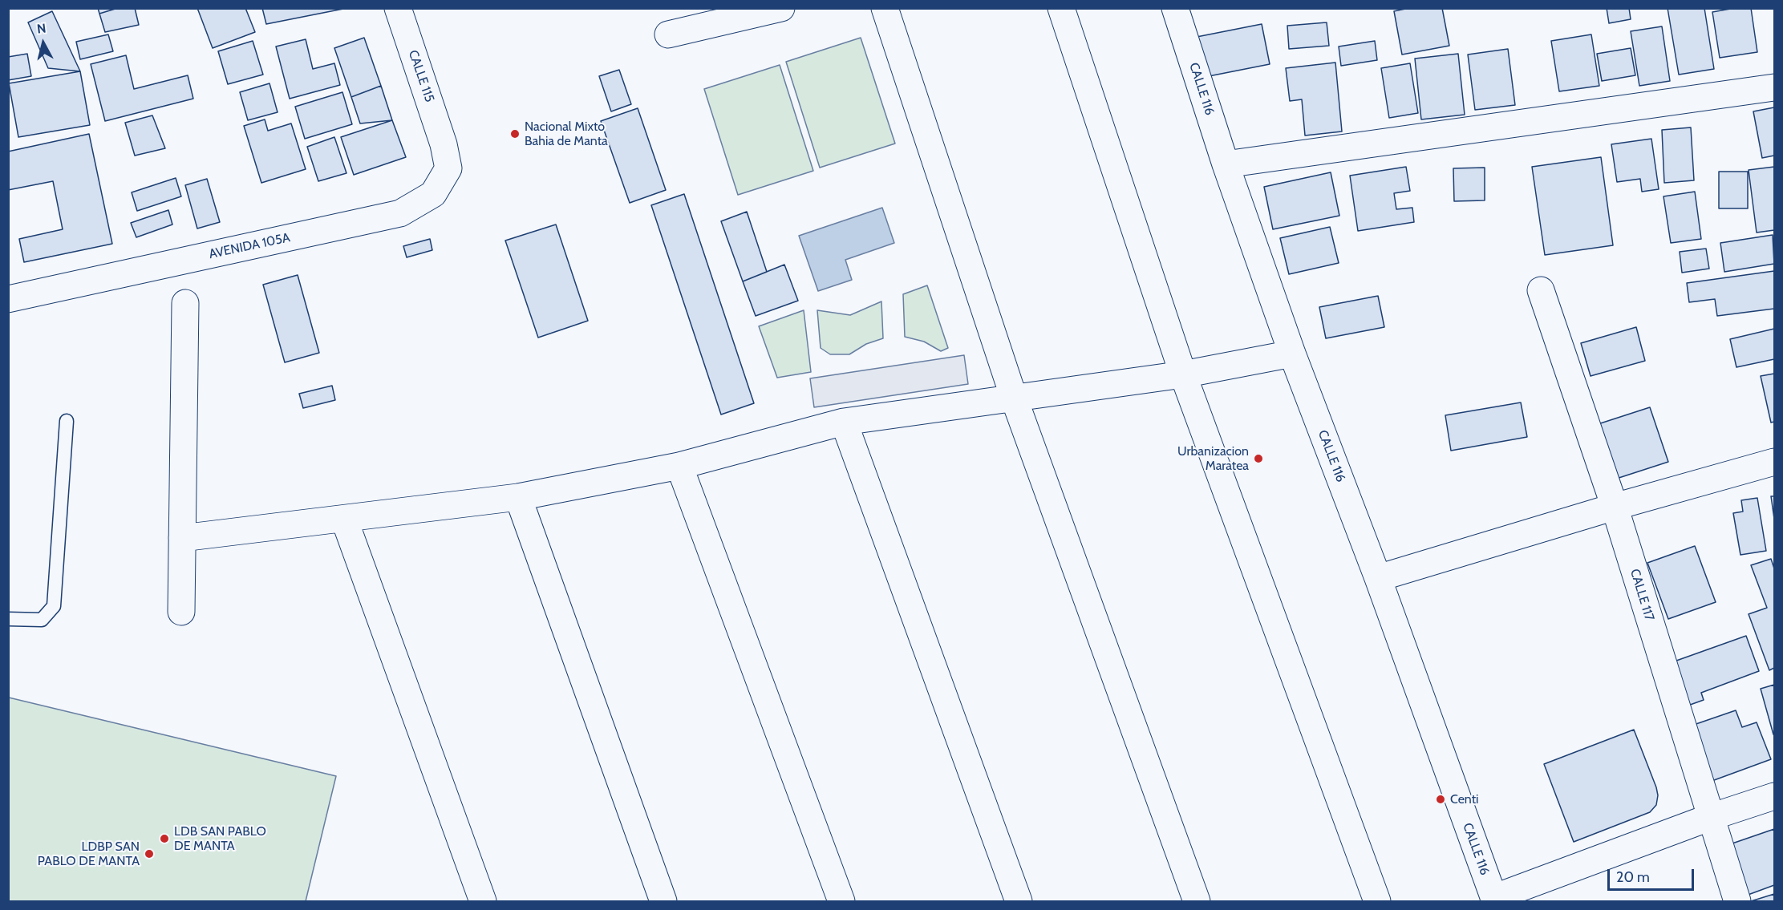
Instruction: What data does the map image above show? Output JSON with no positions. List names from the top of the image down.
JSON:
{
  "streets": {
    "street": [
      "CALLE 115",
      "CALLE 116",
      "AVENIDA 105A",
      "CALLE 117"
    ]
  },
  "crossings": [
    ["CALLE 115", "AVENIDA 105A"]
  ],
  "places": [
    "Nacional Mixto Bahia de Manta",
    "Urbanizacion Maratea",
    "Centi",
    "LDB SAN PABLO DE MANTA",
    "LDBP SAN PABLO DE MANTA"
  ],
  "scale_bar": "20 m",
  "north": "top"
}
